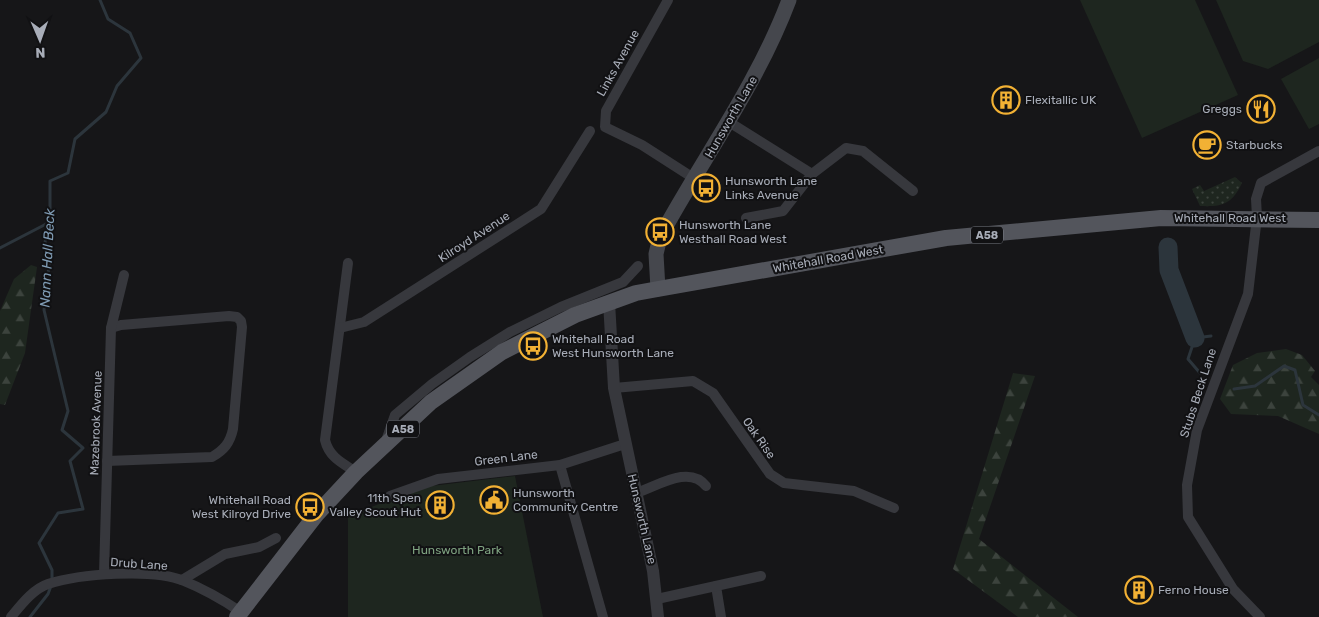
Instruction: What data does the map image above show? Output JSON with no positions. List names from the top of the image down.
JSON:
{
  "streets": {
    "main road": ["Hunsworth Lane", "Whitehall Road West", "A58"],
    "street": [
      "Links Avenue",
      "Kilroyd Avenue",
      "Stubs Beck Lane",
      "Mazebrook Avenue",
      "Oak Rise",
      "Green Lane",
      "Drub Lane"
    ]
  },
  "crossings": [
    ["Links Avenue", "Hunsworth Lane"],
    ["Hunsworth Lane", "Whitehall Road West"],
    ["Hunsworth Lane", "Oak Rise"],
    ["Hunsworth Lane", "Green Lane"],
    ["Whitehall Road West", "Stubs Beck Lane"],
    ["Whitehall Road West", "Drub Lane"],
    ["Mazebrook Avenue", "Drub Lane"]
  ],
  "water": ["Nann Hall Beck"],
  "parks": ["Hunsworth Park"],
  "places": {
    "building": ["Flexitallic UK", "11th Spen Valley Scout Hut", "Ferno House"],
    "restaurant": ["Greggs"],
    "cafe": ["Starbucks"],
    "bus stop": [
      "Hunsworth Lane Links Avenue",
      "Hunsworth Lane Westhall Road West",
      "Whitehall Road West Hunsworth Lane",
      "Whitehall Road West Kilroyd Drive"
    ],
    "public building": ["Hunsworth Community Centre"]
  },
  "north": "bottom"
}
